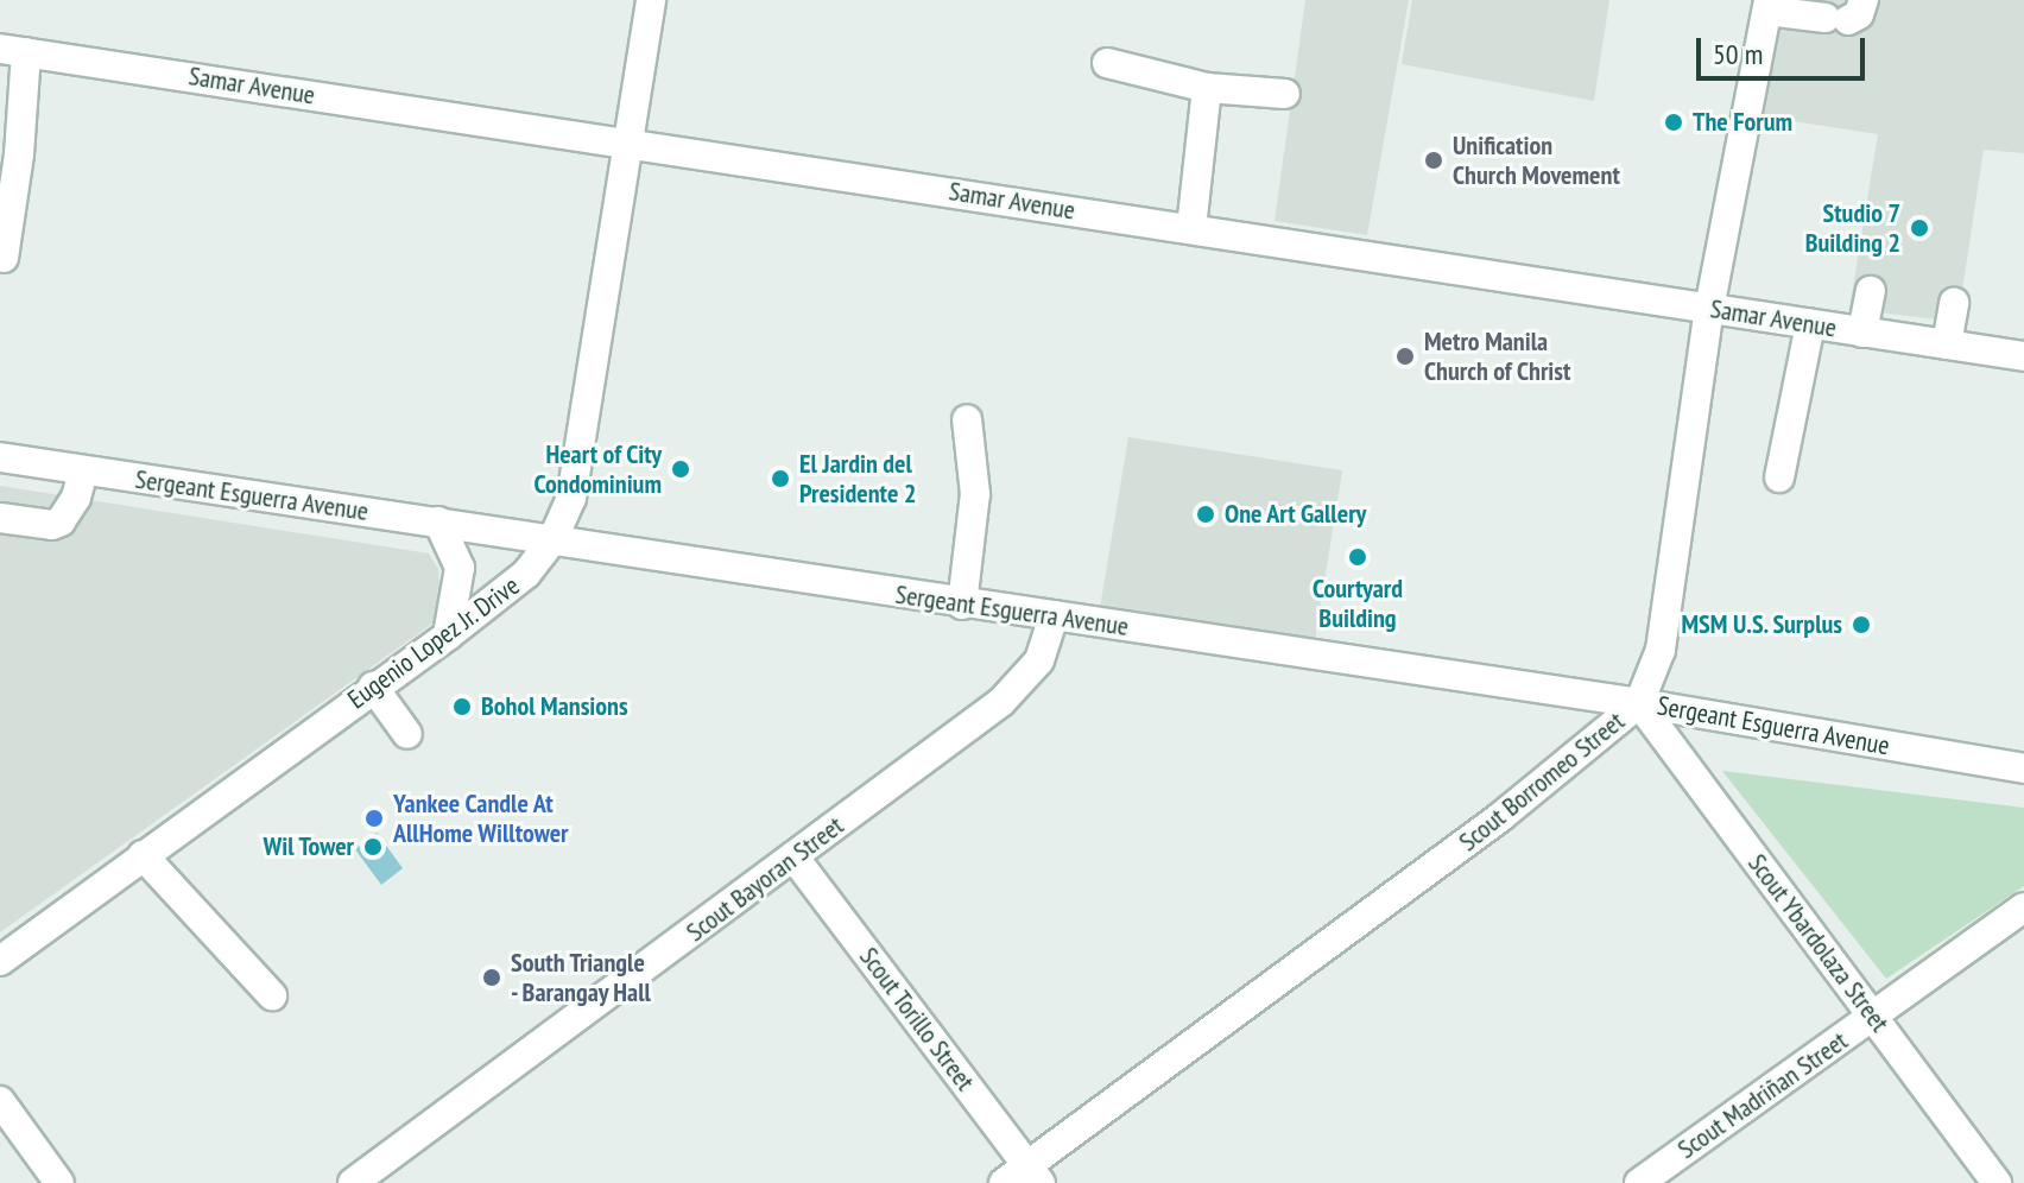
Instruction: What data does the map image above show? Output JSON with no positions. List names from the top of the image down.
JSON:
{
  "streets": {
    "street": [
      "Samar Avenue",
      "Sergeant Esguerra Avenue",
      "Eugenio Lopez Jr. Drive",
      "Scout Borromeo Street",
      "Scout Bayoran Street",
      "Scout Ybardolaza Street",
      "Scout Torillo Street",
      "Scout Madriñan Street"
    ]
  },
  "crossings": [
    ["Samar Avenue", "Eugenio Lopez Jr. Drive"],
    ["Samar Avenue", "Scout Borromeo Street"],
    ["Sergeant Esguerra Avenue", "Eugenio Lopez Jr. Drive"],
    ["Sergeant Esguerra Avenue", "Scout Borromeo Street"],
    ["Sergeant Esguerra Avenue", "Scout Bayoran Street"],
    ["Sergeant Esguerra Avenue", "Scout Ybardolaza Street"],
    ["Scout Borromeo Street", "Scout Ybardolaza Street"],
    ["Scout Borromeo Street", "Scout Torillo Street"],
    ["Scout Bayoran Street", "Scout Torillo Street"],
    ["Scout Ybardolaza Street", "Scout Madriñan Street"]
  ],
  "places": [
    "The Forum",
    "Unification Church Movement",
    "Studio 7 Building 2",
    "Metro Manila Church of Christ",
    "Heart of City Condominium",
    "El Jardin del Presidente 2",
    "One Art Gallery",
    "Courtyard Building",
    "MSM U.S. Surplus",
    "Bohol Mansions",
    "Yankee Candle At AllHome Willtower",
    "Wil Tower",
    "South Triangle - Barangay Hall"
  ],
  "scale_bar": "50 m"
}
